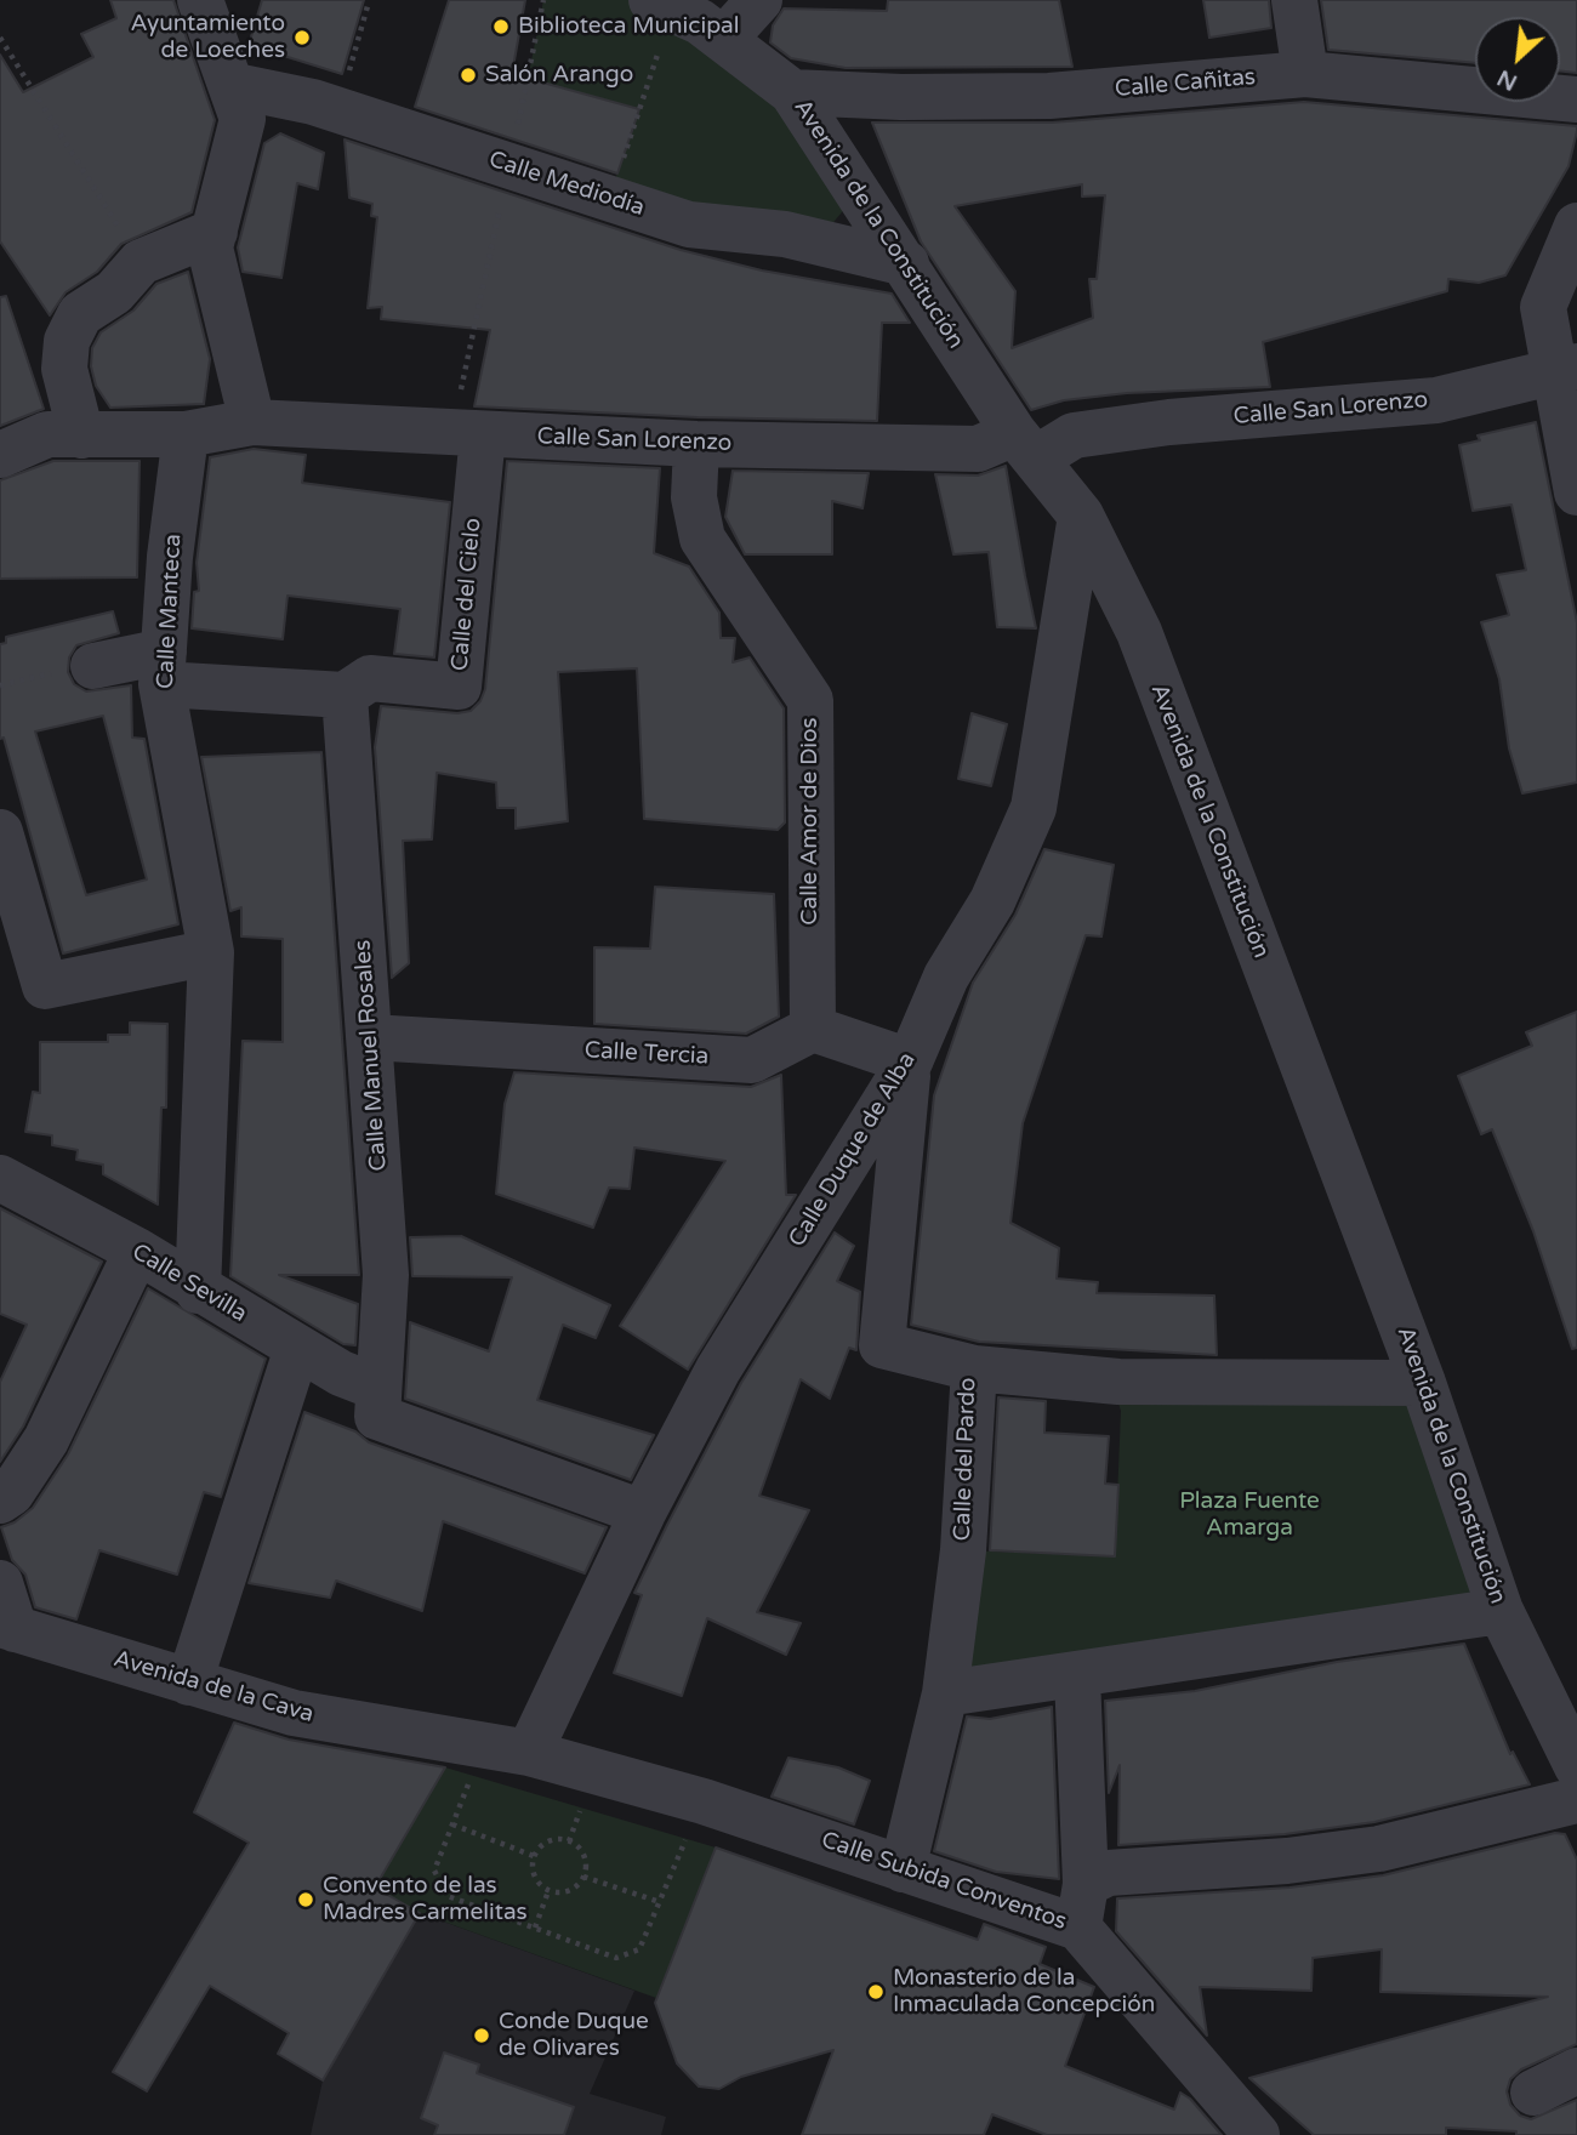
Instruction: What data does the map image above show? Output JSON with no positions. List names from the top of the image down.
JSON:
{
  "streets": {
    "street": [
      "Calle Cañitas",
      "Calle Mediodía",
      "Avenida de la Constitución",
      "Calle San Lorenzo",
      "Calle del Cielo",
      "Calle Manteca",
      "Calle Amor de Dios",
      "Calle Tercia",
      "Calle Manuel Rosales",
      "Calle Duque de Alba",
      "Calle Sevilla",
      "Calle del Pardo",
      "Avenida de la Cava",
      "Calle Subida Conventos"
    ]
  },
  "crossings": [
    ["Calle Cañitas", "Avenida de la Constitución"],
    ["Calle Mediodía", "Avenida de la Constitución"],
    ["Avenida de la Constitución", "Calle San Lorenzo"],
    ["Avenida de la Constitución", "Calle Duque de Alba"],
    ["Calle San Lorenzo", "Calle del Cielo"],
    ["Calle San Lorenzo", "Calle Amor de Dios"],
    ["Calle del Cielo", "Calle Manuel Rosales"],
    ["Calle Manteca", "Calle Sevilla"],
    ["Calle Amor de Dios", "Calle Tercia"],
    ["Calle Tercia", "Calle Manuel Rosales"],
    ["Calle Manuel Rosales", "Calle Sevilla"],
    ["Calle Duque de Alba", "Calle Sevilla"],
    ["Calle Duque de Alba", "Calle del Pardo"],
    ["Calle Duque de Alba", "Avenida de la Cava"],
    ["Calle Duque de Alba", "Calle Subida Conventos"],
    ["Calle del Pardo", "Calle Subida Conventos"],
    ["Avenida de la Cava", "Calle Subida Conventos"]
  ],
  "parks": ["Plaza Fuente Amarga"],
  "places": [
    "Biblioteca Municipal",
    "Ayuntamiento de Loeches",
    "Salón Arango",
    "Convento de las Madres Carmelitas",
    "Monasterio de la Inmaculada Concepción",
    "Conde Duque de Olivares"
  ],
  "north": "bottom left"
}
